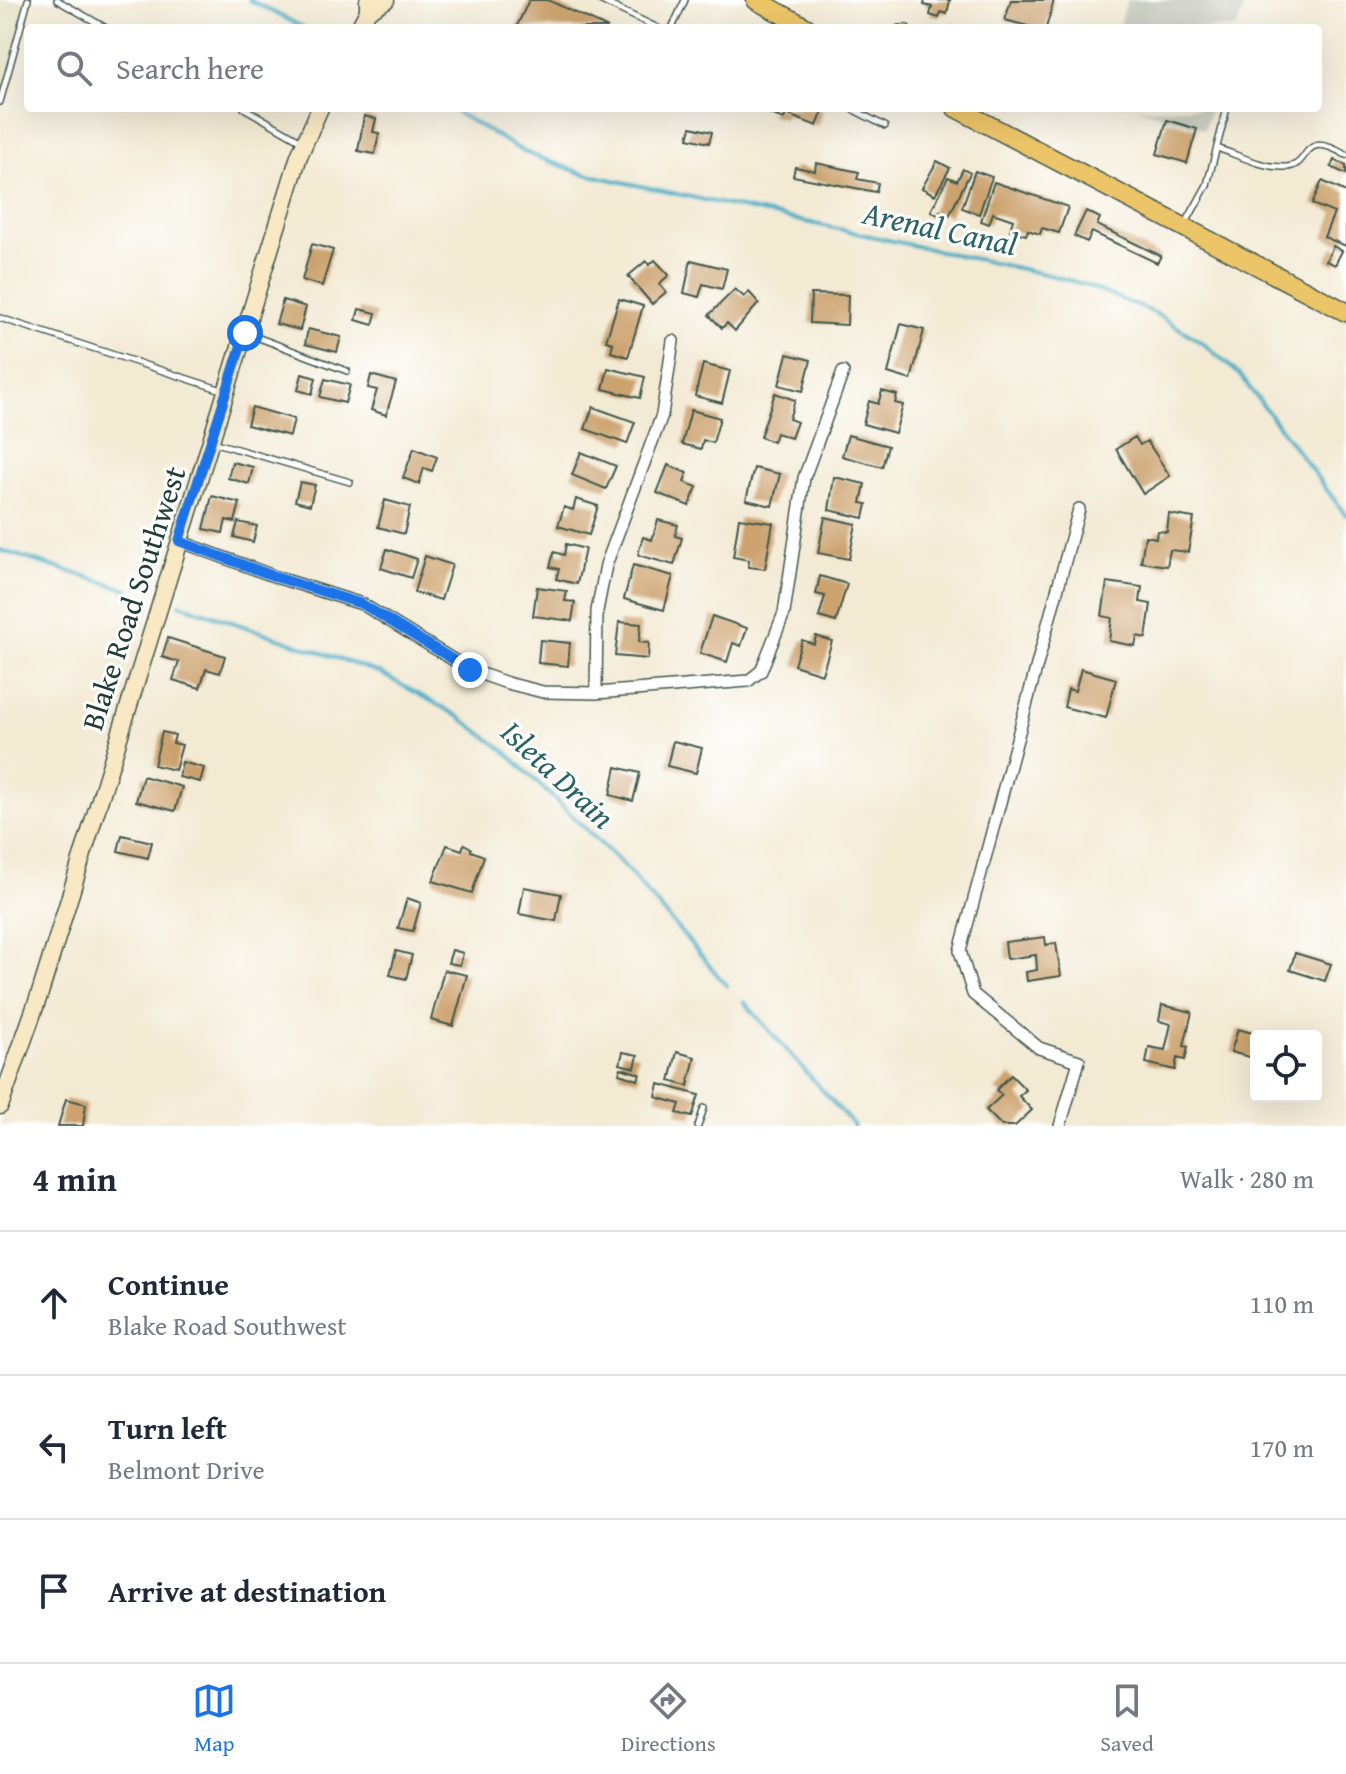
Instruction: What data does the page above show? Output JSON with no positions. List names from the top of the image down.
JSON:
{
  "streets": {
    "street": ["Blake Road Southwest"]
  },
  "water": ["Arenal Canal", "Isleta Drain"],
  "page": {
    "search": "Search here",
    "heading": ["4 min", "Walk · 280 m"],
    "list": [
      ["Continue", "Blake Road Southwest", "110 m"],
      ["Turn left", "Belmont Drive", "170 m"],
      "Arrive at destination"
    ],
    "nav": ["Map", "Directions", "Saved"]
  }
}
